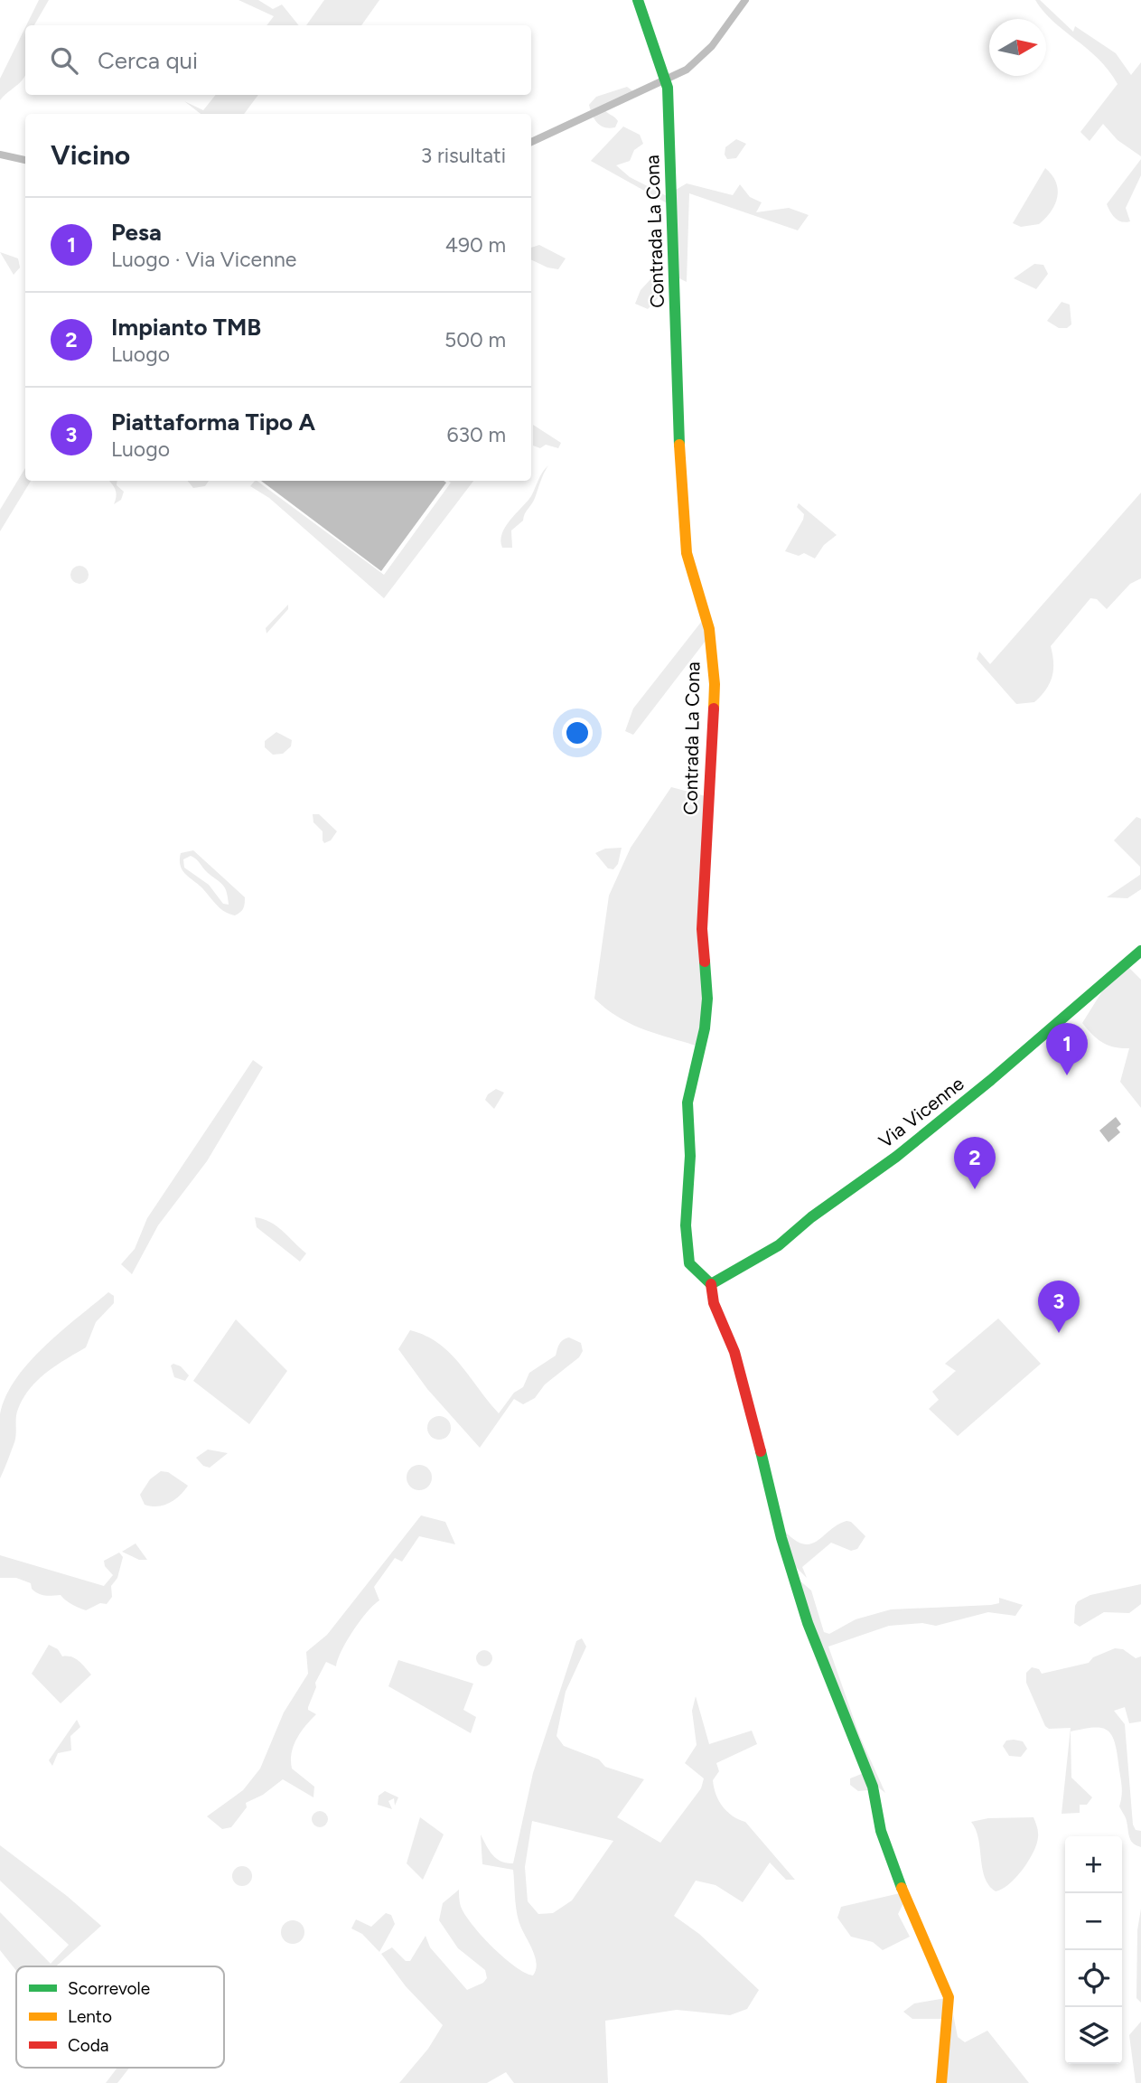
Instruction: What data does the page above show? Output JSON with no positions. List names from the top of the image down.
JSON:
{
  "streets": {
    "street": ["Contrada La Cona", "Via Vicenne"]
  },
  "crossings": [
    ["Contrada La Cona", "Via Vicenne"]
  ],
  "legend": ["Scorrevole", "Lento", "Coda"],
  "north": "right",
  "page": {
    "search": "Cerca qui",
    "heading": ["Vicino", "3 risultati"],
    "list": [
      {
        "mark": "1",
        "name": "Pesa",
        "note": "Luogo · Via Vicenne",
        "value": "490 m"
      },
      {
        "mark": "2",
        "name": "Impianto TMB",
        "note": "Luogo",
        "value": "500 m"
      },
      {
        "mark": "3",
        "name": "Piattaforma Tipo A",
        "note": "Luogo",
        "value": "630 m"
      }
    ],
    "pins": ["1", "2", "3"],
    "map_buttons": ["+", "−"]
  }
}
